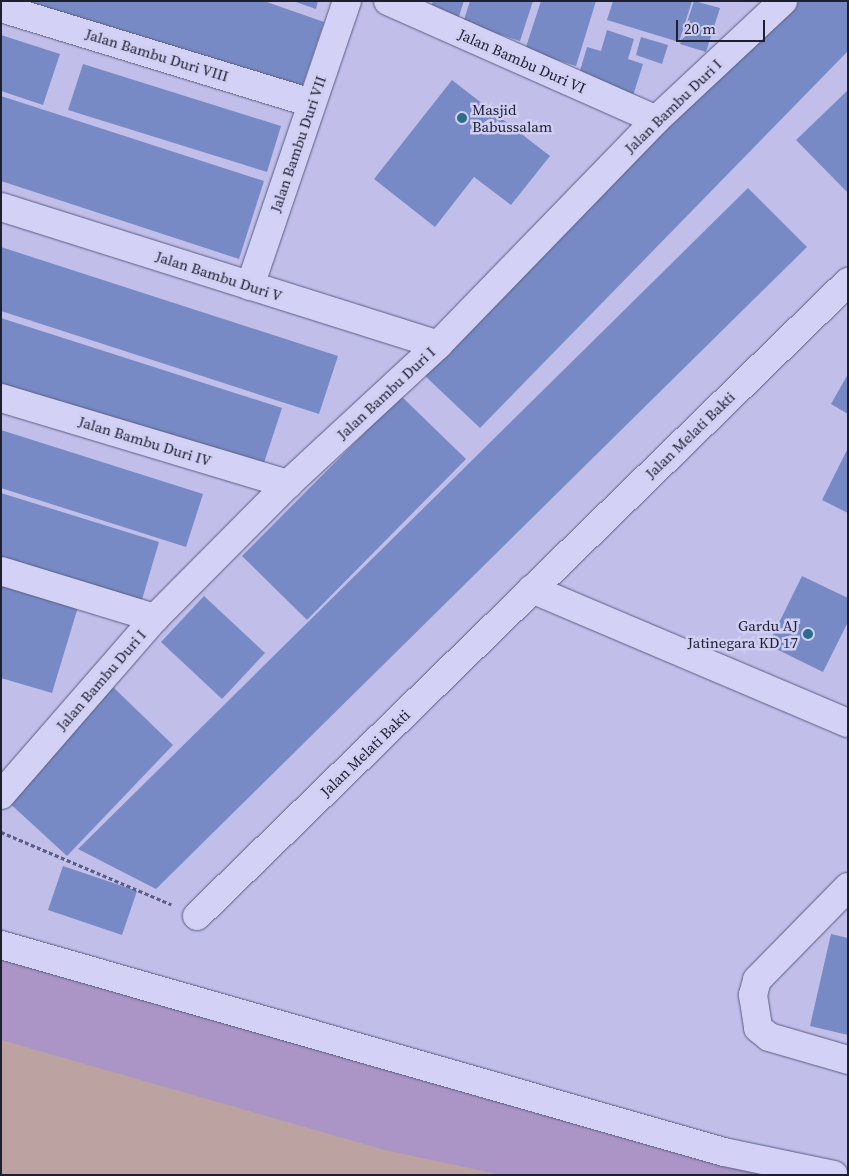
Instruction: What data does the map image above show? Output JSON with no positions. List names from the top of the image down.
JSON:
{
  "streets": {
    "street": [
      "Jalan Bambu Duri VIII",
      "Jalan Bambu Duri VI",
      "Jalan Bambu Duri I",
      "Jalan Bambu Duri VII",
      "Jalan Bambu Duri V",
      "Jalan Melati Bakti",
      "Jalan Bambu Duri IV"
    ]
  },
  "crossings": [
    ["Jalan Bambu Duri VIII", "Jalan Bambu Duri VII"],
    ["Jalan Bambu Duri VI", "Jalan Bambu Duri I"],
    ["Jalan Bambu Duri I", "Jalan Bambu Duri V"],
    ["Jalan Bambu Duri I", "Jalan Bambu Duri IV"],
    ["Jalan Bambu Duri VII", "Jalan Bambu Duri V"]
  ],
  "places": ["Masjid Babussalam", "Gardu AJ Jatinegara KD 17"],
  "scale_bar": "20 m"
}
